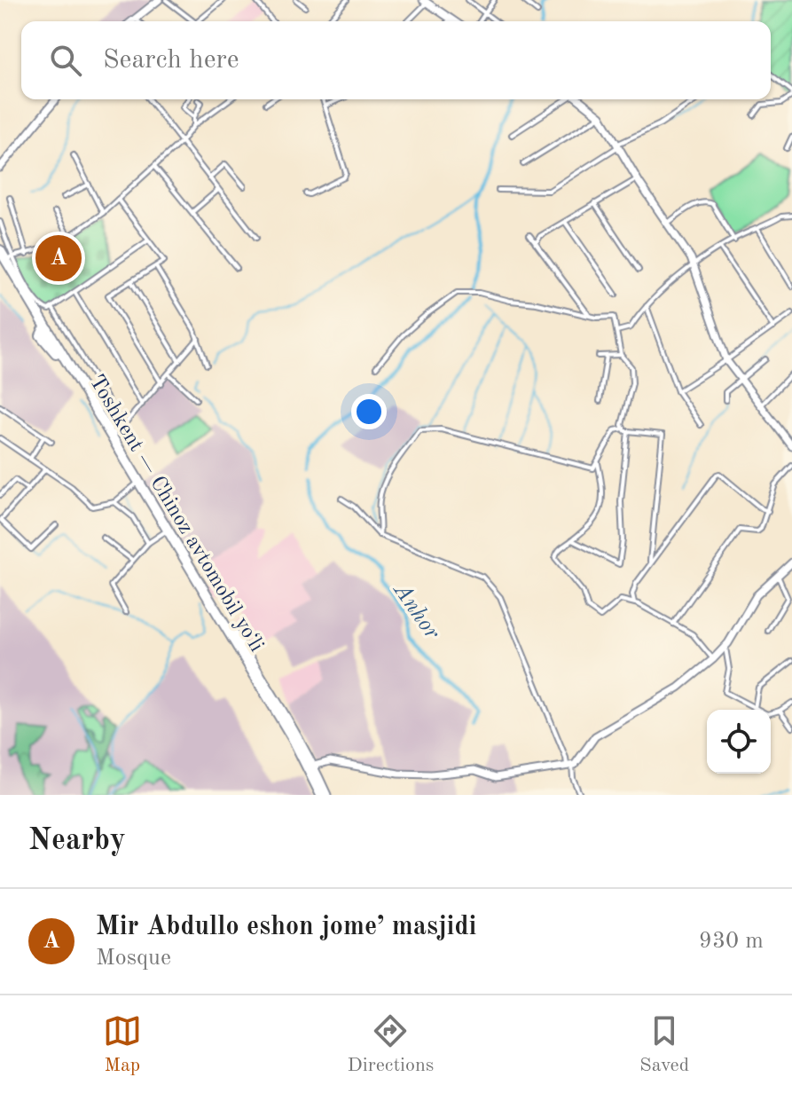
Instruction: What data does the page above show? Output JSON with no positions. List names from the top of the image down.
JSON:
{
  "streets": {
    "highway": ["Toshkent — Chinoz avtomobil yoʻli"]
  },
  "water": ["Anhor"],
  "page": {
    "search": "Search here",
    "pins": "A",
    "heading": "Nearby",
    "list": [
      {
        "mark": "A",
        "name": "Mir Abdullo eshon jome’ masjidi",
        "note": "Mosque",
        "value": "930 m"
      }
    ],
    "nav": ["Map", "Directions", "Saved"]
  }
}
